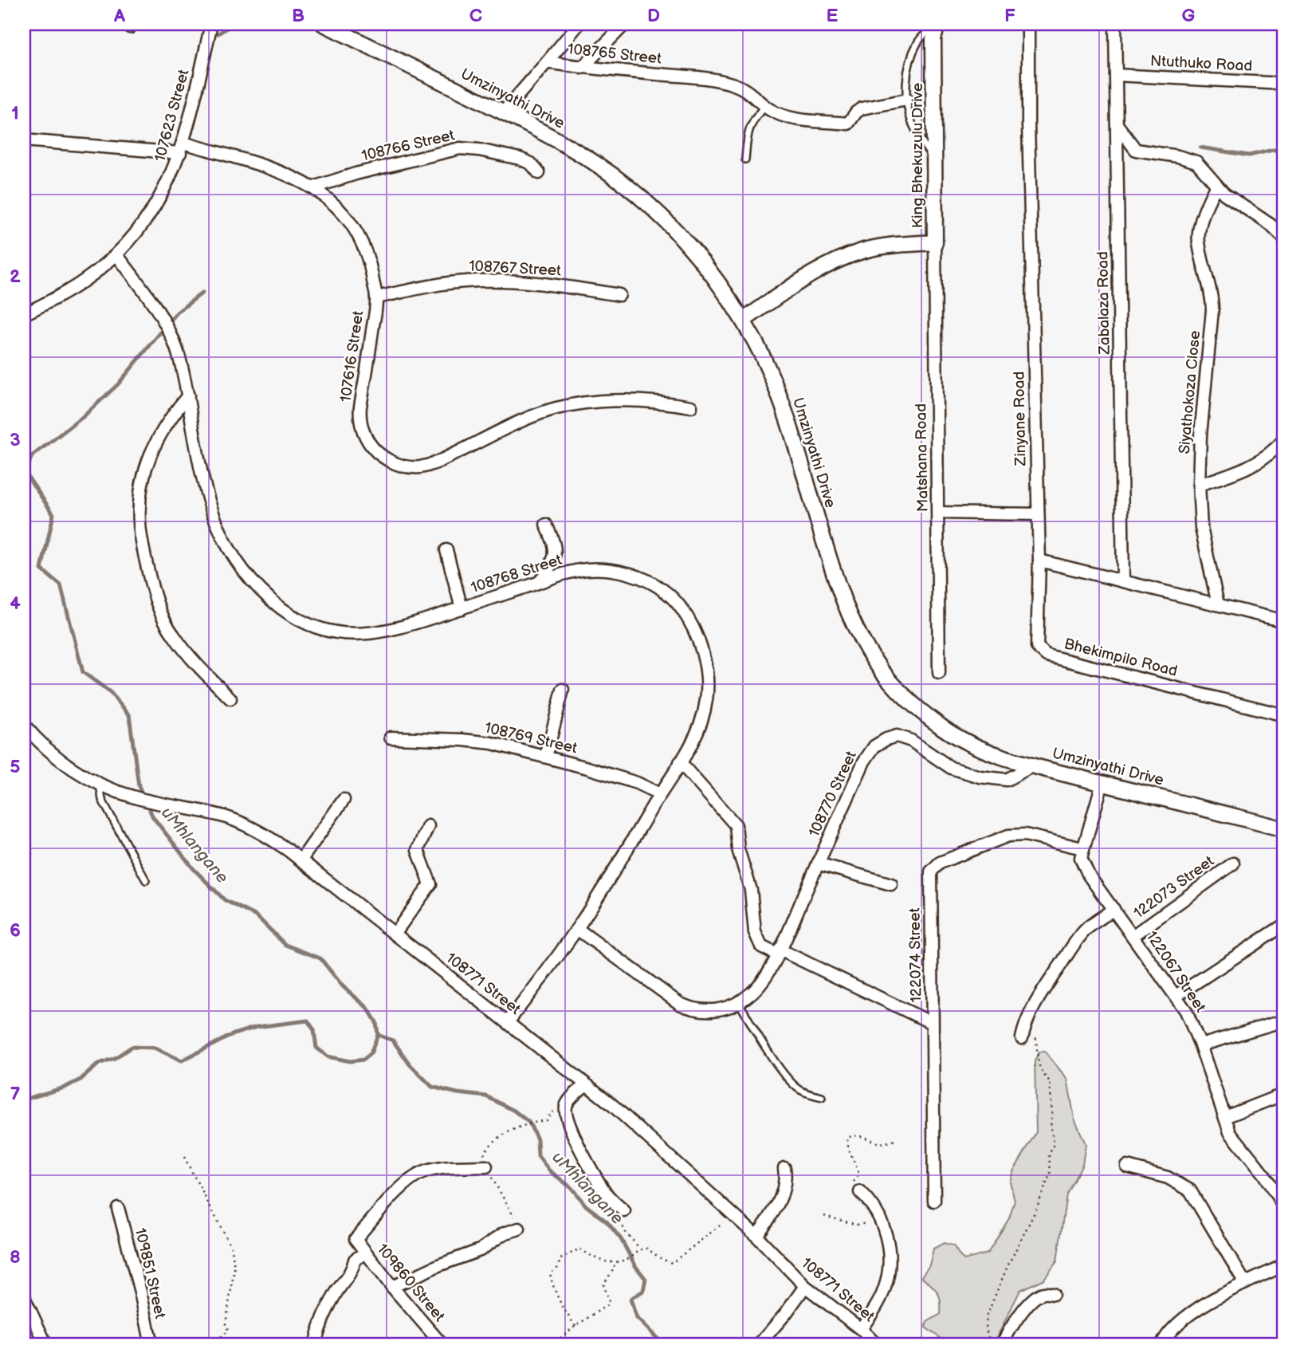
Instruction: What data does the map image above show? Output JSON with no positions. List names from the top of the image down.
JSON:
{
  "streets": {
    "street": [
      "108765 Street",
      "Ntuthuko Road",
      "Umzinyathi Drive",
      "107623 Street",
      "108766 Street",
      "King Bhekuzulu Drive",
      "108767 Street",
      "Zabalaza Road",
      "107616 Street",
      "Siyathokoza Close",
      "Zinyane Road",
      "Matshana Road",
      "108768 Street",
      "Bhekimpilo Road",
      "108769 Street",
      "108770 Street",
      "122073 Street",
      "122074 Street",
      "122067 Street",
      "108771 Street",
      "109851 Street",
      "109860 Street"
    ]
  },
  "crossings": [
    ["108765 Street", "Umzinyathi Drive"],
    ["Ntuthuko Road", "Zabalaza Road"],
    ["Umzinyathi Drive", "King Bhekuzulu Drive"],
    ["Umzinyathi Drive", "108770 Street"],
    ["107623 Street", "107616 Street"],
    ["107623 Street", "108768 Street"],
    ["108766 Street", "107616 Street"],
    ["King Bhekuzulu Drive", "Matshana Road"],
    ["108767 Street", "107616 Street"],
    ["Zinyane Road", "Bhekimpilo Road"],
    ["108768 Street", "108769 Street"],
    ["108768 Street", "108770 Street"],
    ["108768 Street", "108771 Street"],
    ["122073 Street", "122067 Street"],
    ["122074 Street", "122067 Street"]
  ],
  "water": ["uMhlangane"],
  "grid": {
    "columns": [
      "A",
      "B",
      "C",
      "D",
      "E",
      "F",
      "G"
    ],
    "rows": [
      "1",
      "2",
      "3",
      "4",
      "5",
      "6",
      "7",
      "8"
    ]
  }
}
